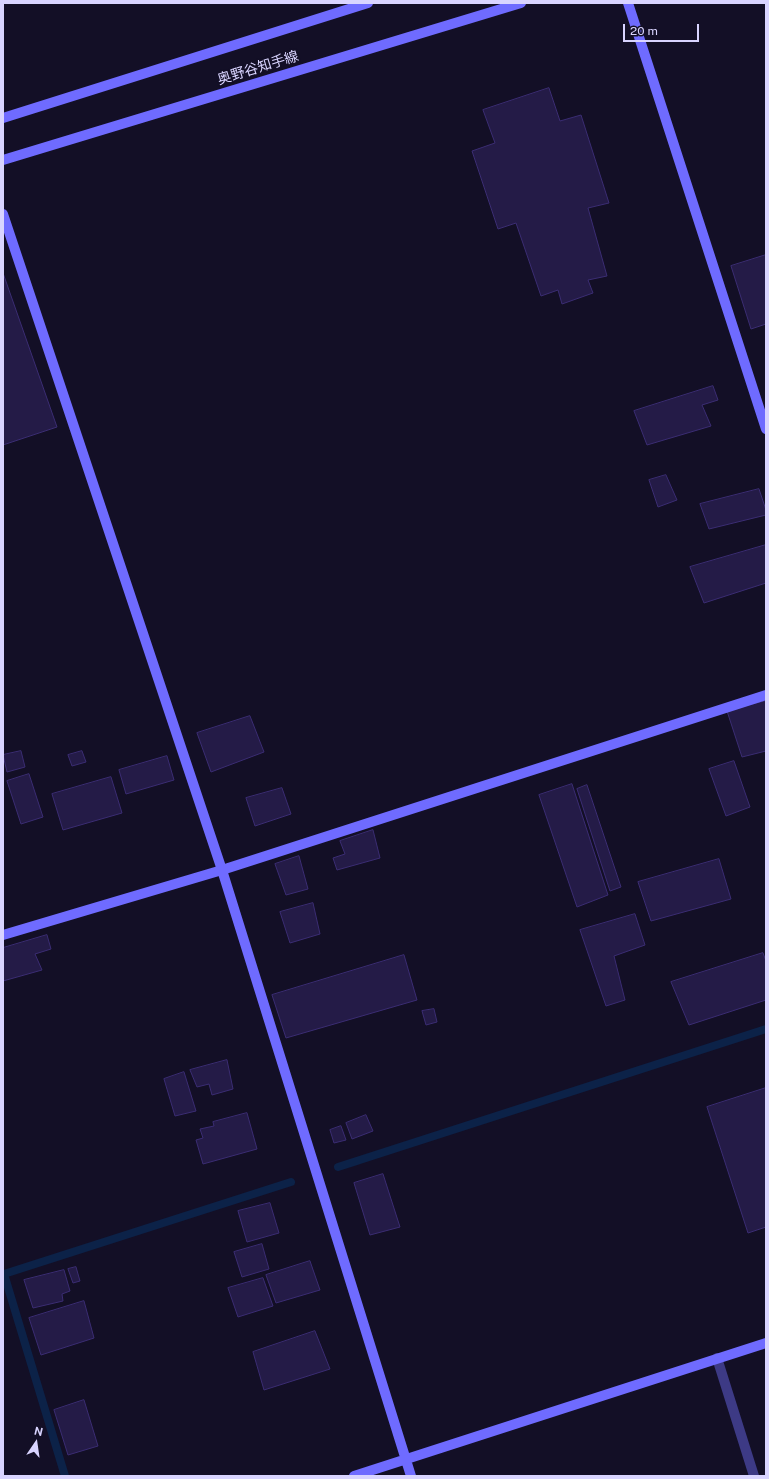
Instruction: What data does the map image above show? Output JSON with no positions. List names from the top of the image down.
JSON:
{
  "streets": {
    "street": ["奥野谷知手線"]
  },
  "scale_bar": "20 m",
  "north": "top"
}
